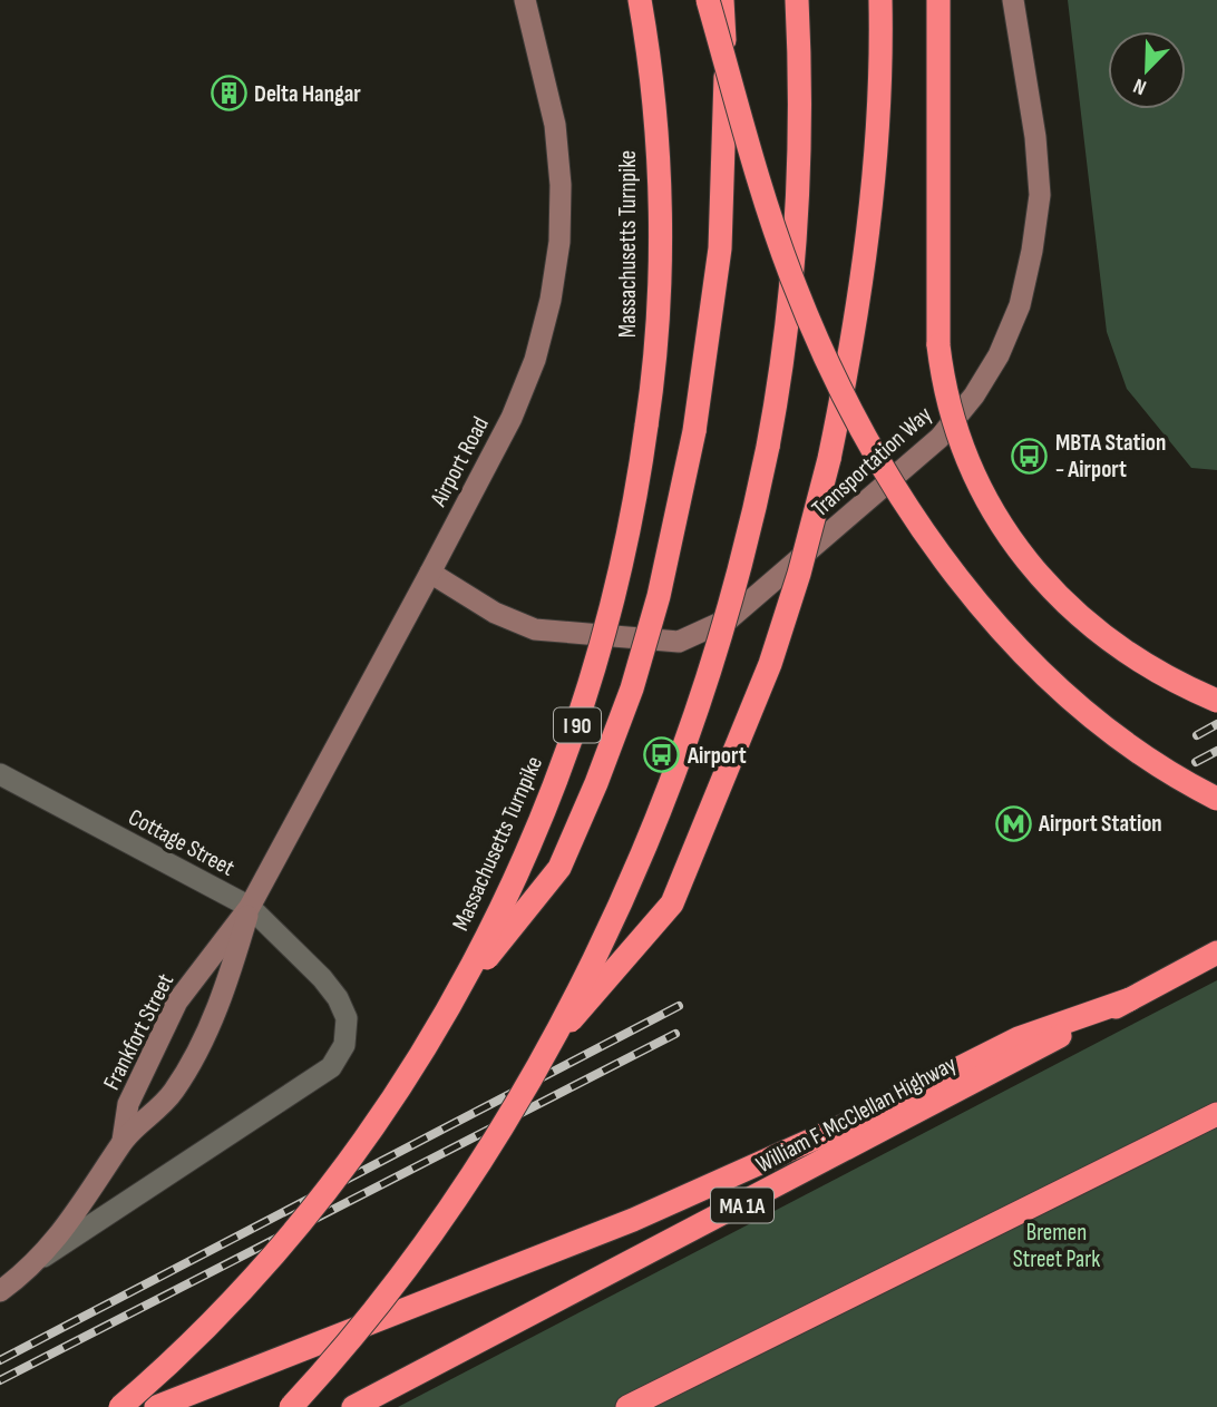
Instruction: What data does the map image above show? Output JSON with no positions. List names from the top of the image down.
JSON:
{
  "streets": {
    "highway": [
      "Massachusetts Turnpike",
      "I 90",
      "William F. McClellan Highway",
      "MA 1A"
    ],
    "main road": ["Airport Road", "Transportation Way", "Frankfort Street"],
    "street": ["Cottage Street"]
  },
  "crossings": [
    ["Airport Road", "Transportation Way"],
    ["Airport Road", "Cottage Street"],
    ["Airport Road", "Frankfort Street"],
    ["Cottage Street", "Frankfort Street"]
  ],
  "parks": ["Bremen Street Park"],
  "places": {
    "building": ["Delta Hangar"],
    "bus stop": ["MBTA Station - Airport", "Airport"],
    "metro station": ["Airport Station"]
  },
  "north": "bottom left"
}
